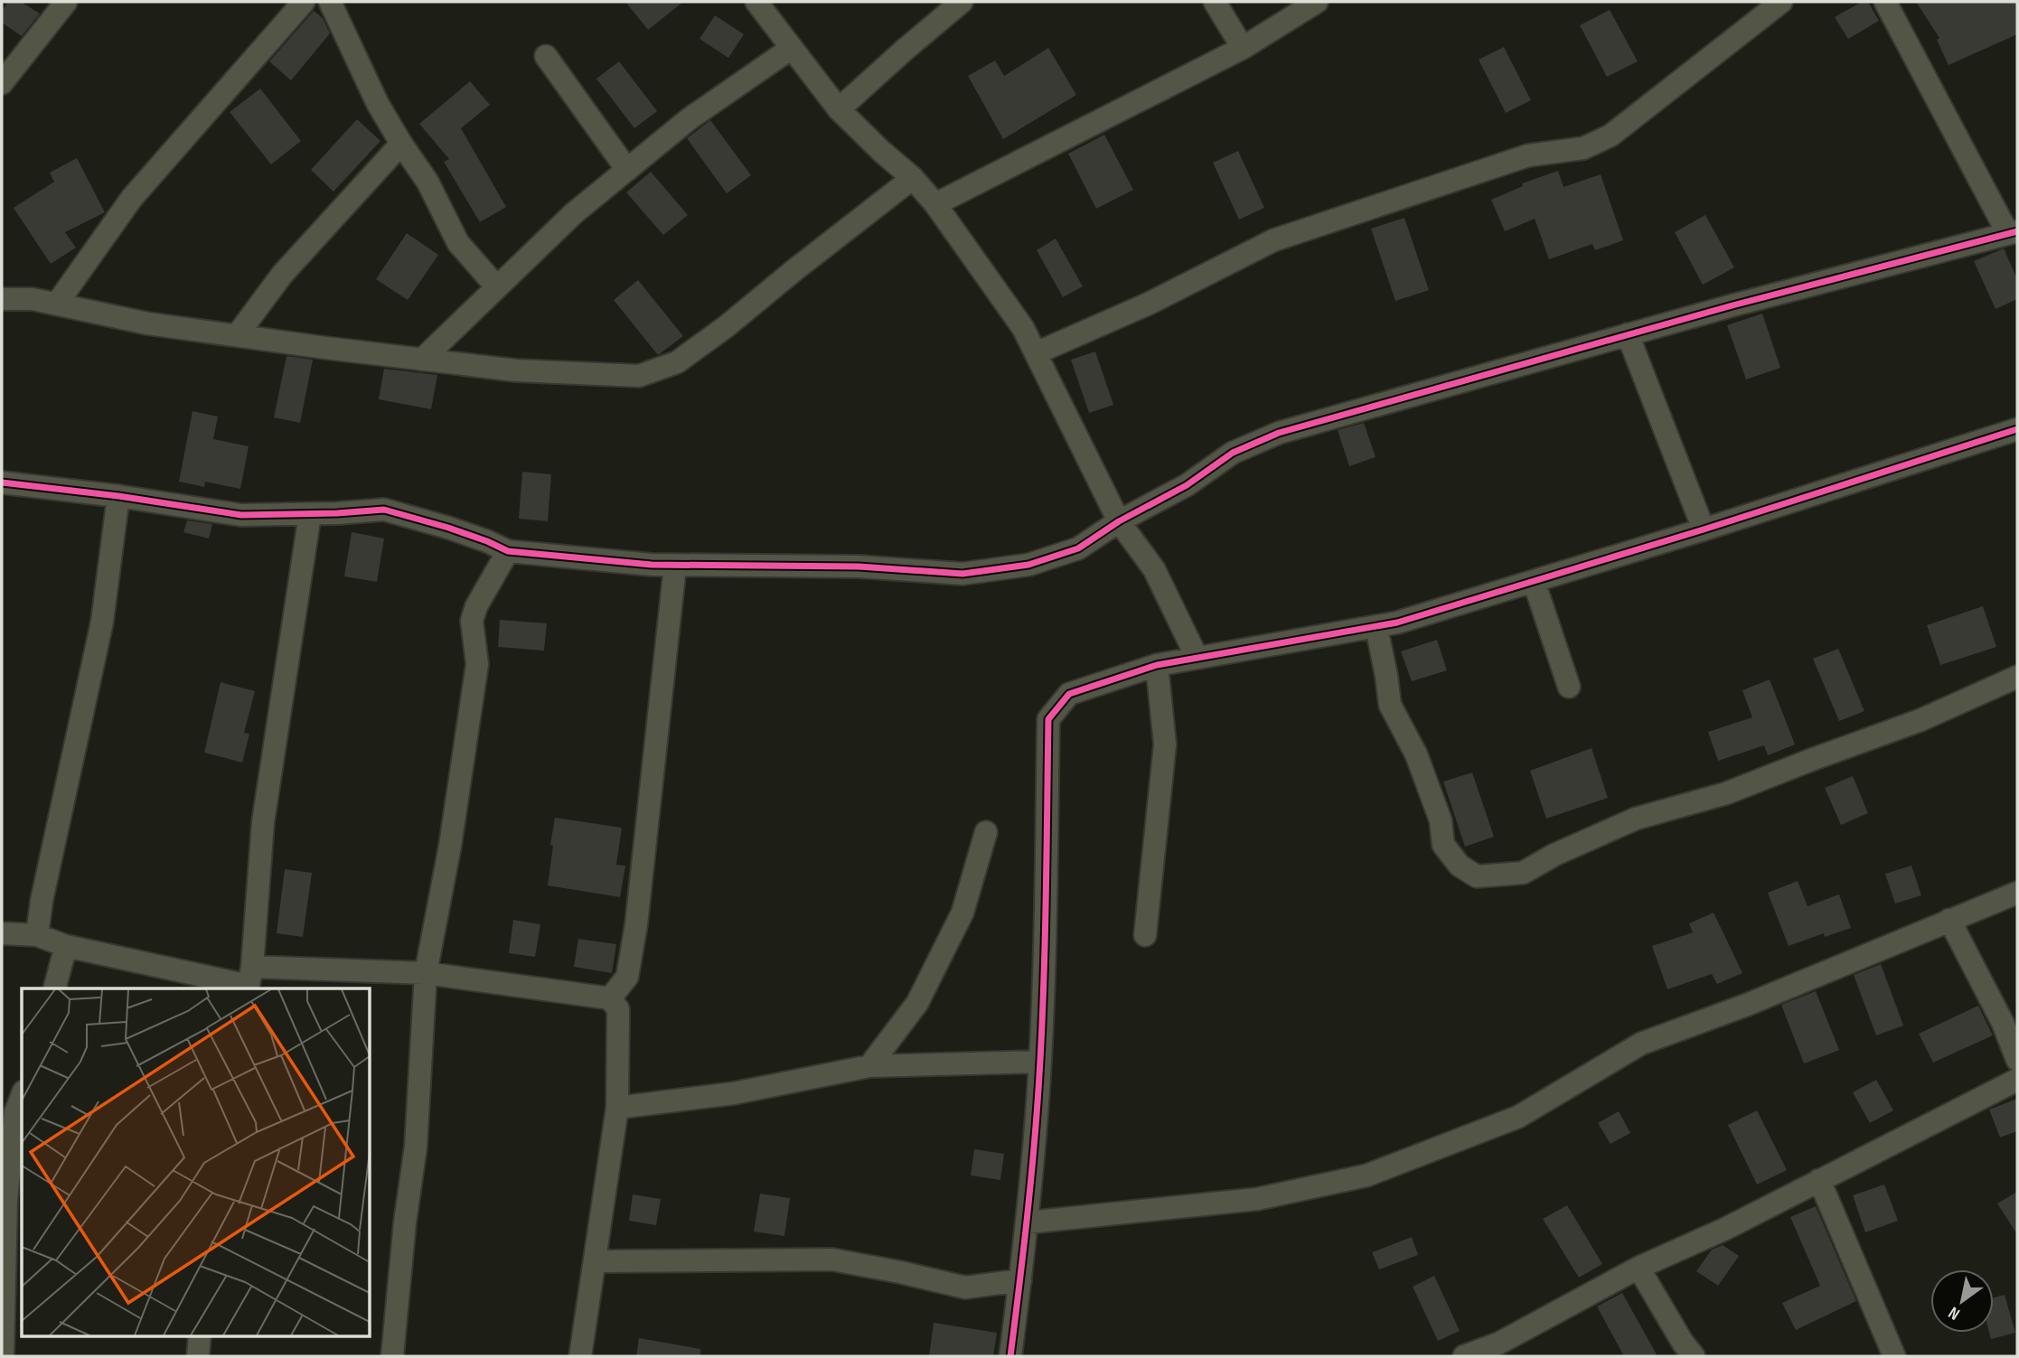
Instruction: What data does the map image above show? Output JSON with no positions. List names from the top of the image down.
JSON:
{
  "north": "bottom left"
}
